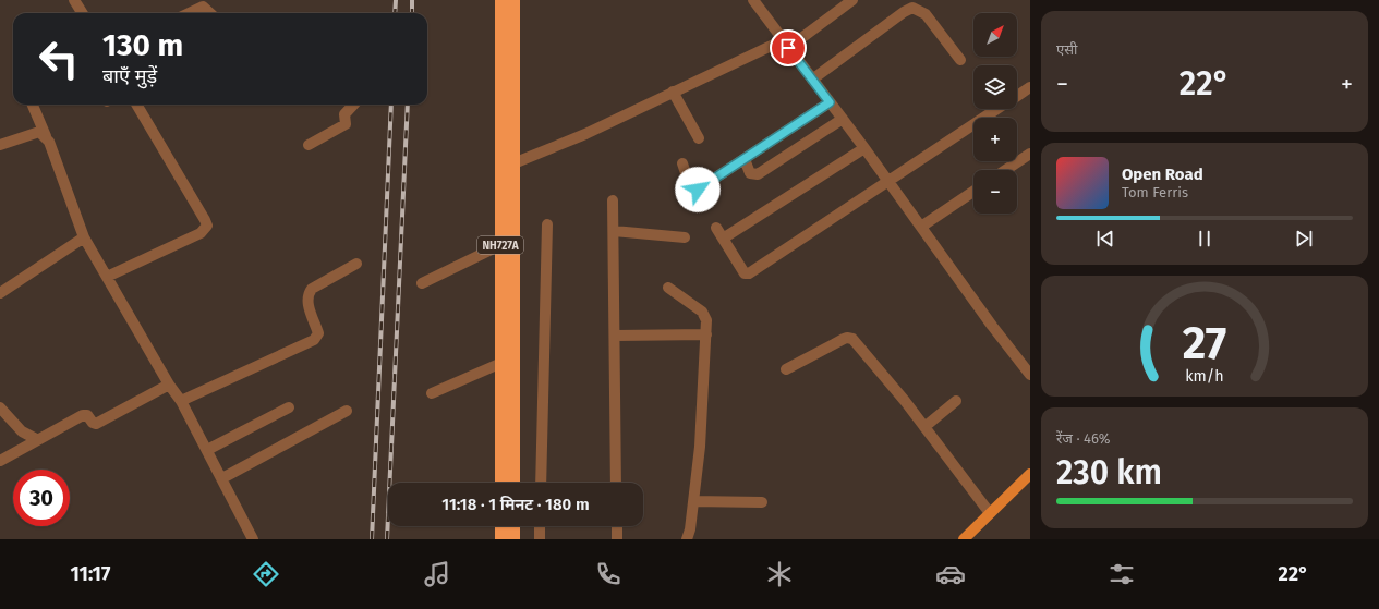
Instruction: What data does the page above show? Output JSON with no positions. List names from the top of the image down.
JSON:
{
  "streets": {
    "highway": ["NH727A"]
  },
  "north": "top right",
  "page": {
    "tile": [
      "एसी",
      ["रेंज · 46%", "230 km"]
    ],
    "map_buttons": ["+", "−"],
    "turn": ["130 m", "बाएँ मुड़ें"],
    "heat": ["−", "22°", "+"],
    "song": ["Open Road", "Tom Ferris"],
    "limit": "30",
    "trip": "11:18 · 1 मिनट · 180 m",
    "tabs": ["11:17", "22°"],
    "gauge": ["27", "km/h"]
  }
}
